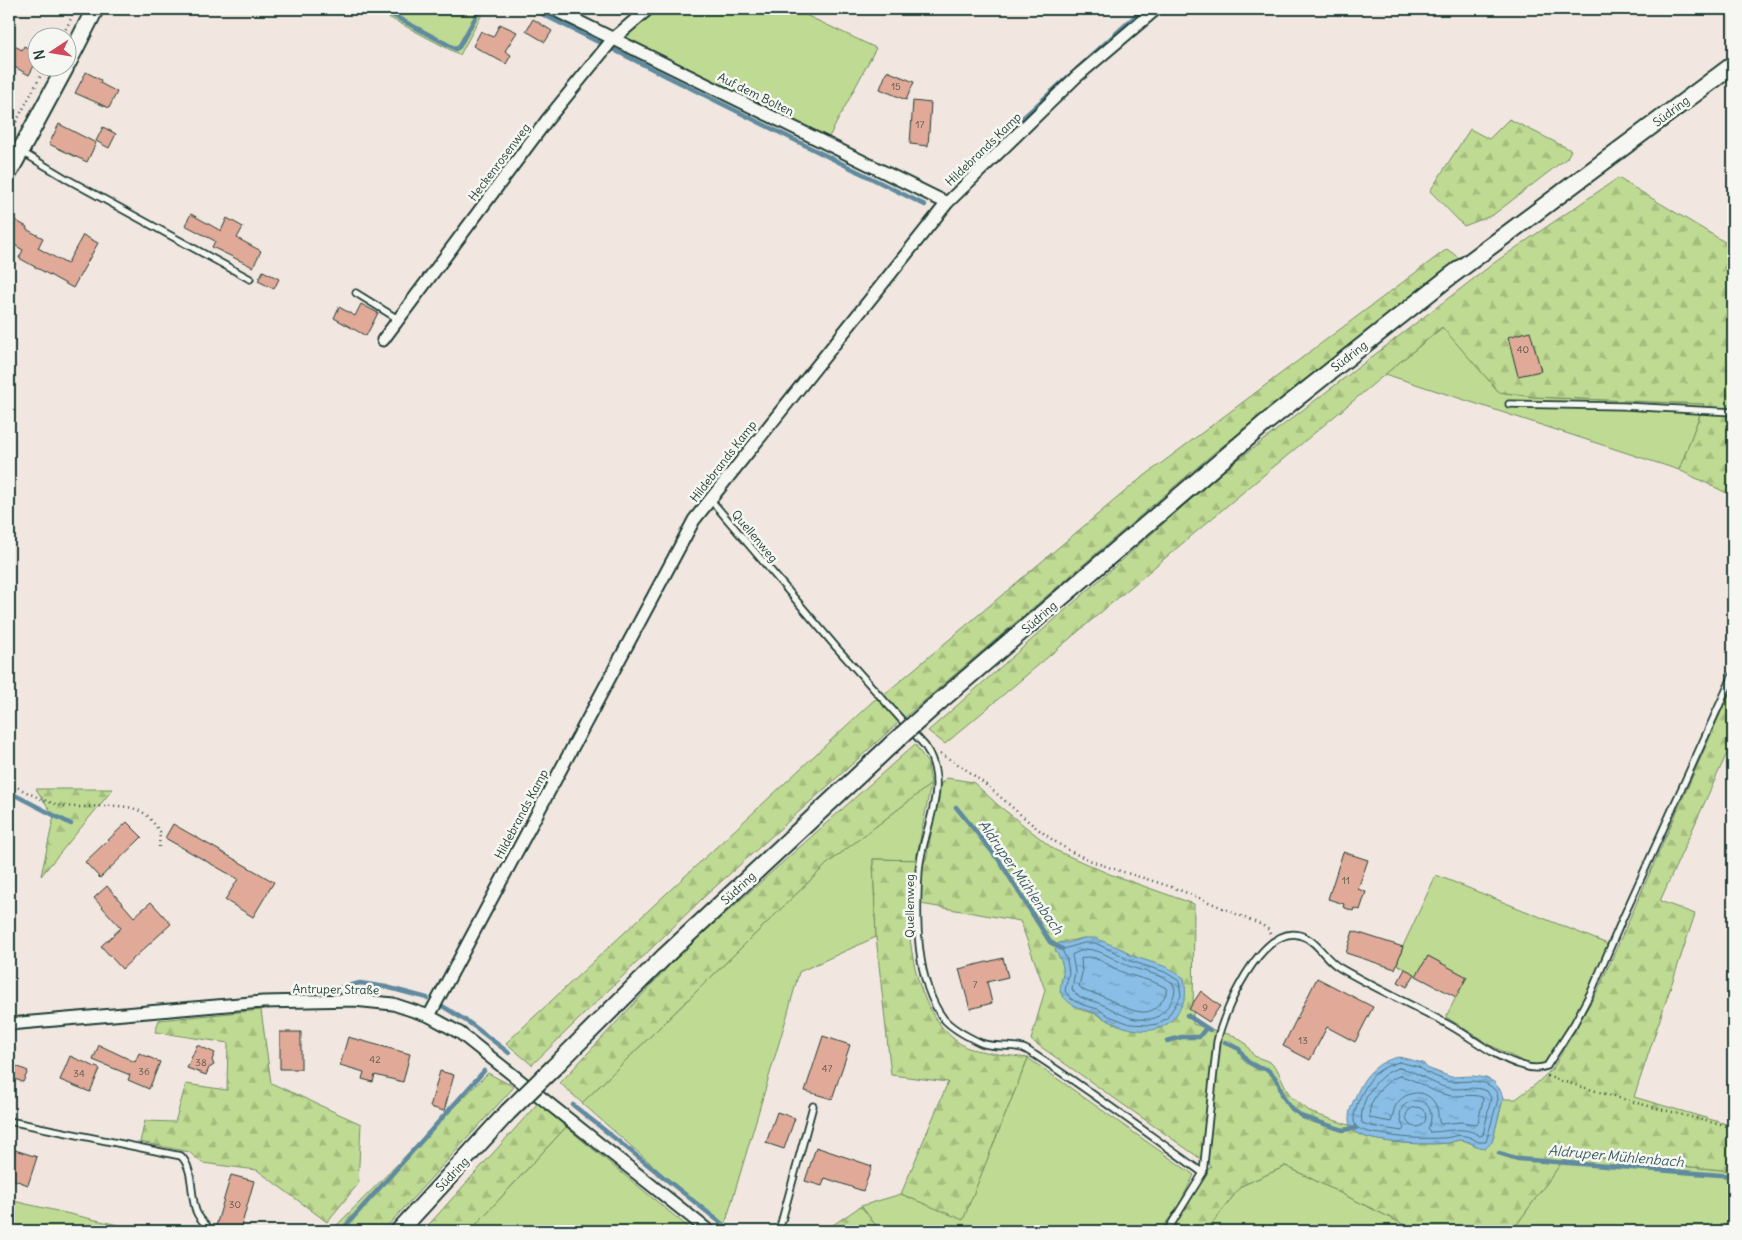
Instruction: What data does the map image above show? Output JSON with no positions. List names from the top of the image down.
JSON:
{
  "streets": {
    "main road": ["Südring"],
    "street": [
      "Auf dem Bolten",
      "Hildebrands Kamp",
      "Heckenrosenweg",
      "Antruper Straße"
    ],
    "lane": ["Quellenweg"]
  },
  "crossings": [
    ["Auf dem Bolten", "Hildebrands Kamp"],
    ["Auf dem Bolten", "Heckenrosenweg"],
    ["Hildebrands Kamp", "Quellenweg"],
    ["Hildebrands Kamp", "Antruper Straße"]
  ],
  "water": ["Aldruper Mühlenbach"],
  "house_numbers": [
    "15",
    "17",
    "40",
    "11",
    "7",
    "9",
    "13",
    "42",
    "38",
    "47",
    "36",
    "34",
    "30"
  ],
  "north": "left"
}
